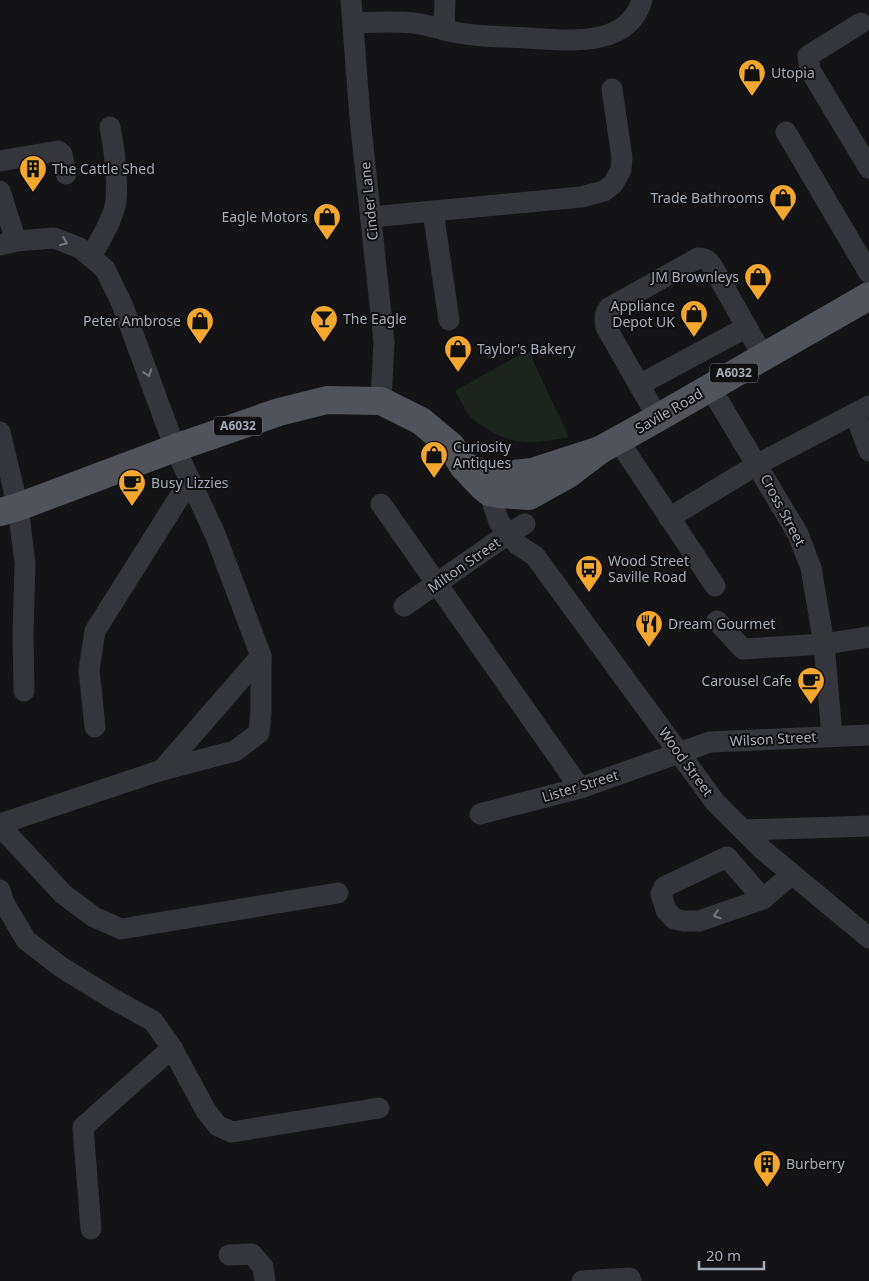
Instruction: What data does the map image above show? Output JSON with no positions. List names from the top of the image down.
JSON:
{
  "streets": {
    "main road": ["A6032", "Savile Road"],
    "street": [
      "Cinder Lane",
      "Cross Street",
      "Milton Street",
      "Wilson Street",
      "Wood Street",
      "Lister Street"
    ]
  },
  "crossings": [
    ["Cinder Lane", "A6032"],
    ["Cinder Lane", "Savile Road"],
    ["A6032", "Savile Road"],
    ["Savile Road", "Cross Street"],
    ["Savile Road", "Wood Street"],
    ["Cross Street", "Wilson Street"],
    ["Milton Street", "Wood Street"],
    ["Wilson Street", "Wood Street"],
    ["Wilson Street", "Lister Street"],
    ["Wood Street", "Lister Street"]
  ],
  "places": {
    "shop": [
      "Utopia",
      "Trade Bathrooms",
      "Eagle Motors",
      "JM Brownleys",
      "Appliance Depot UK",
      "Peter Ambrose",
      "Taylor's Bakery",
      "Curiosity Antiques"
    ],
    "building": ["The Cattle Shed", "Burberry"],
    "bar": ["The Eagle"],
    "cafe": ["Busy Lizzies", "Carousel Cafe"],
    "bus stop": ["Wood Street Saville Road"],
    "restaurant": ["Dream Gourmet"]
  },
  "scale_bar": "20 m"
}
